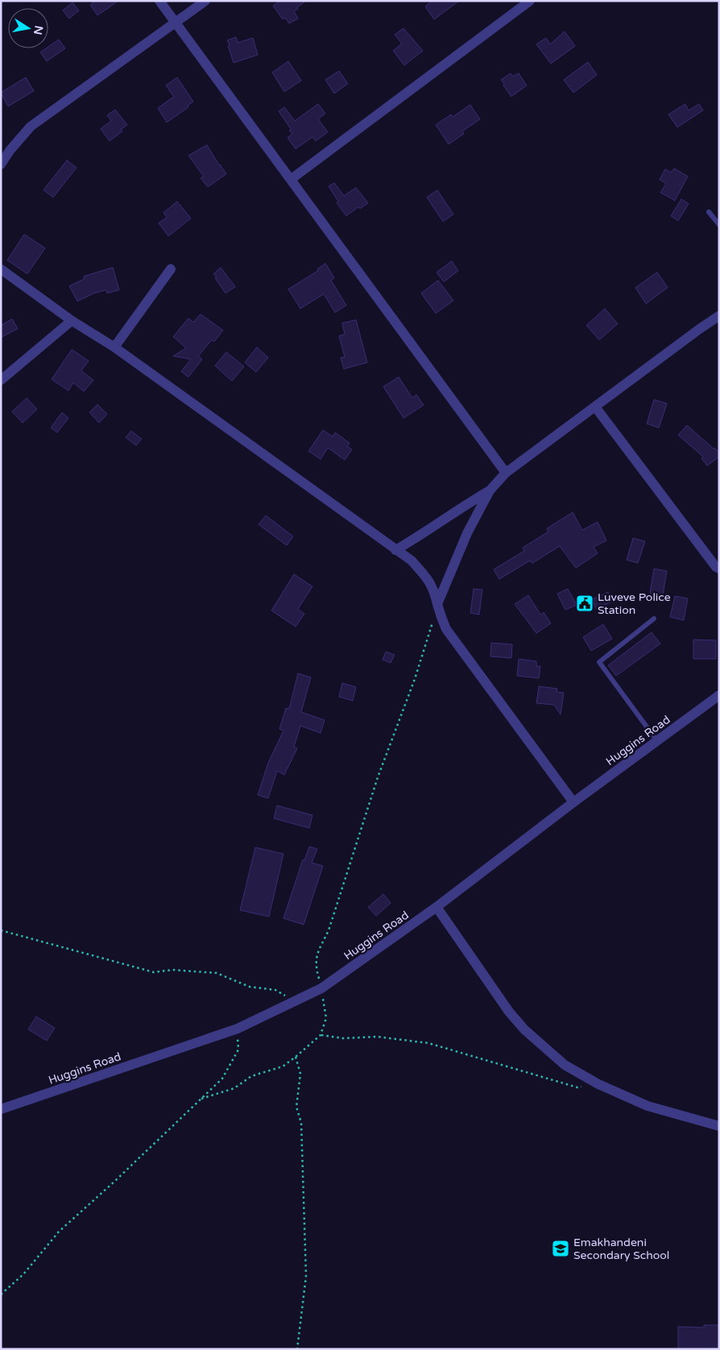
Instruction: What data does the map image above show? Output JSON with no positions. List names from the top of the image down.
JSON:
{
  "streets": {
    "street": ["Huggins Road"]
  },
  "places": {
    "public building": ["Luveve Police Station"],
    "school or university": ["Emakhandeni Secondary School"]
  },
  "north": "right"
}
